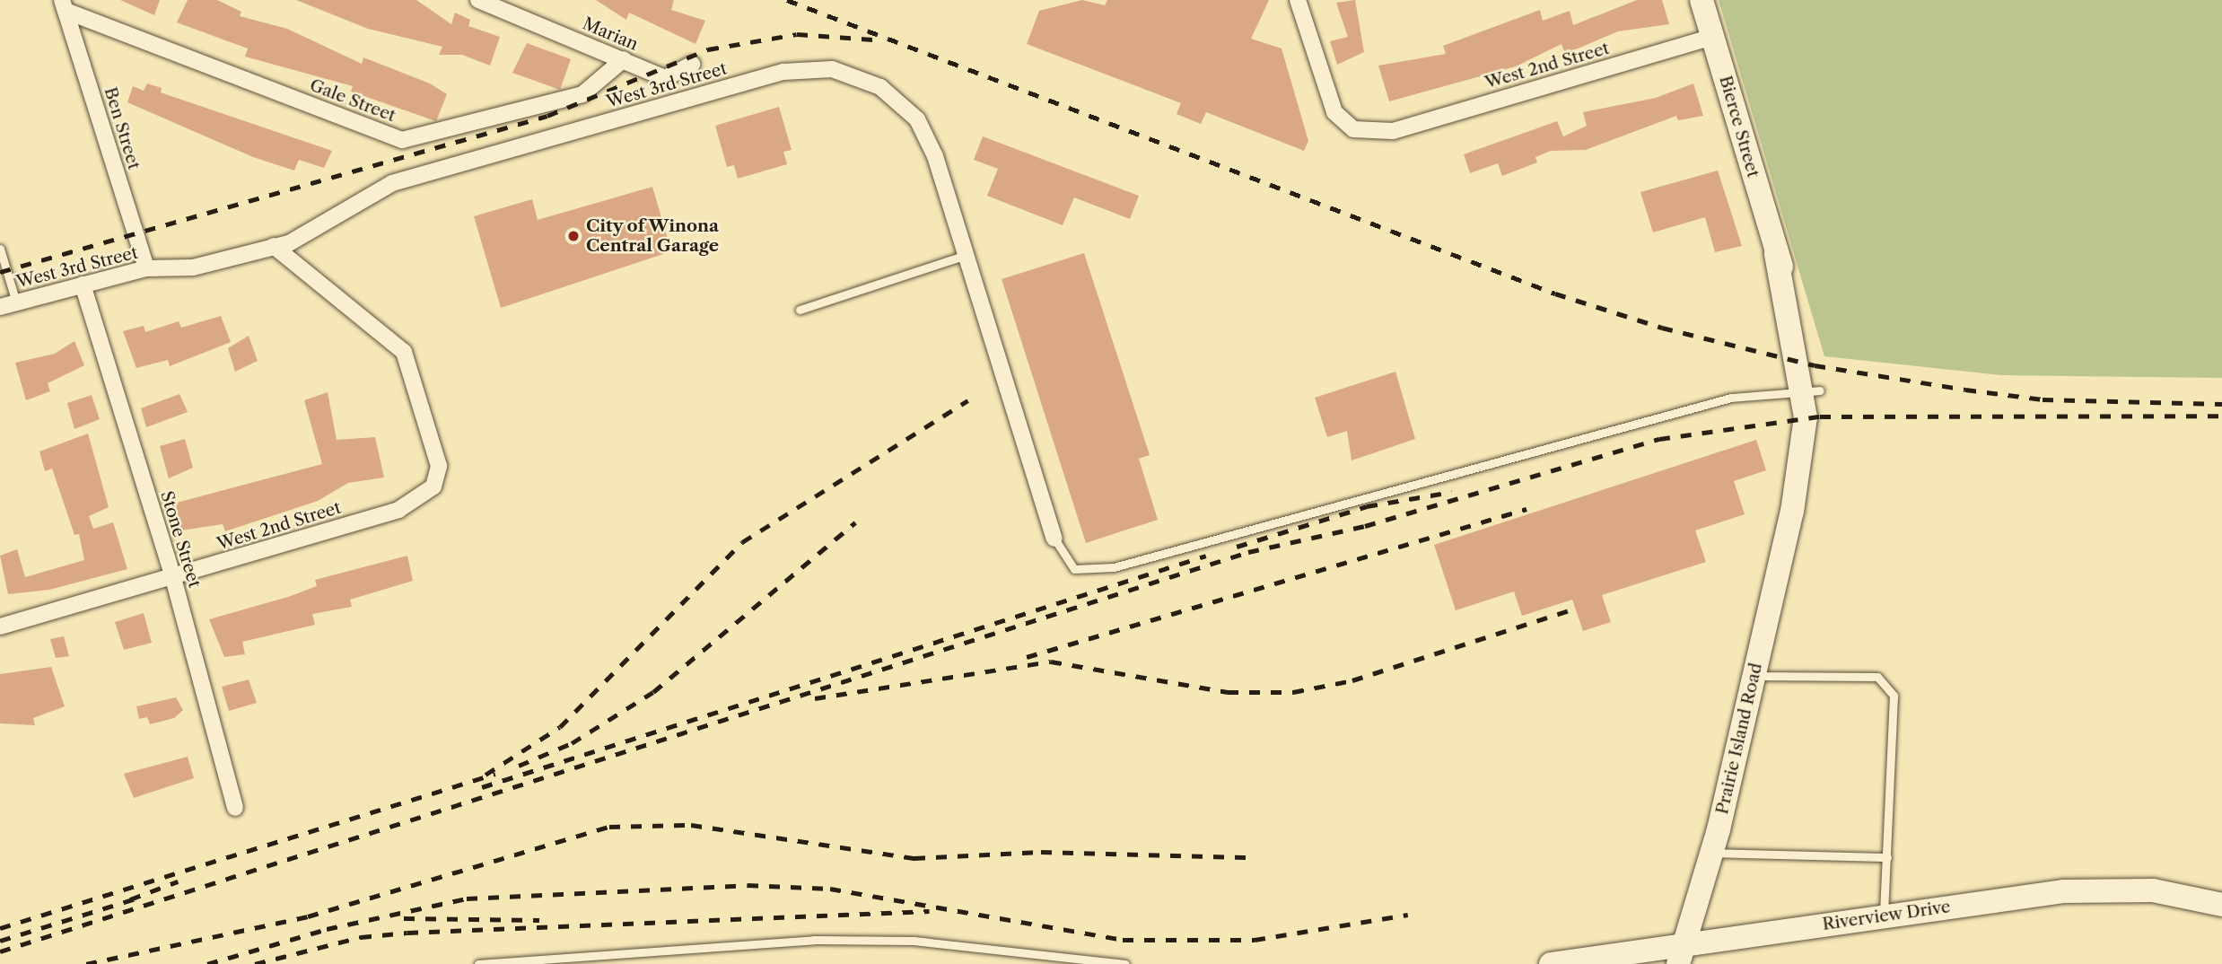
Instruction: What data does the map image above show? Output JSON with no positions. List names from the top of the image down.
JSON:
{
  "streets": {
    "street": [
      "Marian",
      "West 2nd Street",
      "West 3rd Street",
      "Gale Street",
      "Bierce Street",
      "Ben Street",
      "Stone Street",
      "Prairie Island Road",
      "Riverview Drive"
    ]
  },
  "crossings": [
    ["Marian", "Gale Street"],
    ["West 2nd Street", "West 3rd Street"],
    ["West 2nd Street", "Bierce Street"],
    ["West 2nd Street", "Stone Street"],
    ["West 3rd Street", "Ben Street"],
    ["West 3rd Street", "Stone Street"],
    ["Gale Street", "Ben Street"],
    ["Bierce Street", "Prairie Island Road"],
    ["Prairie Island Road", "Riverview Drive"]
  ],
  "places": ["City of Winona Central Garage"]
}
